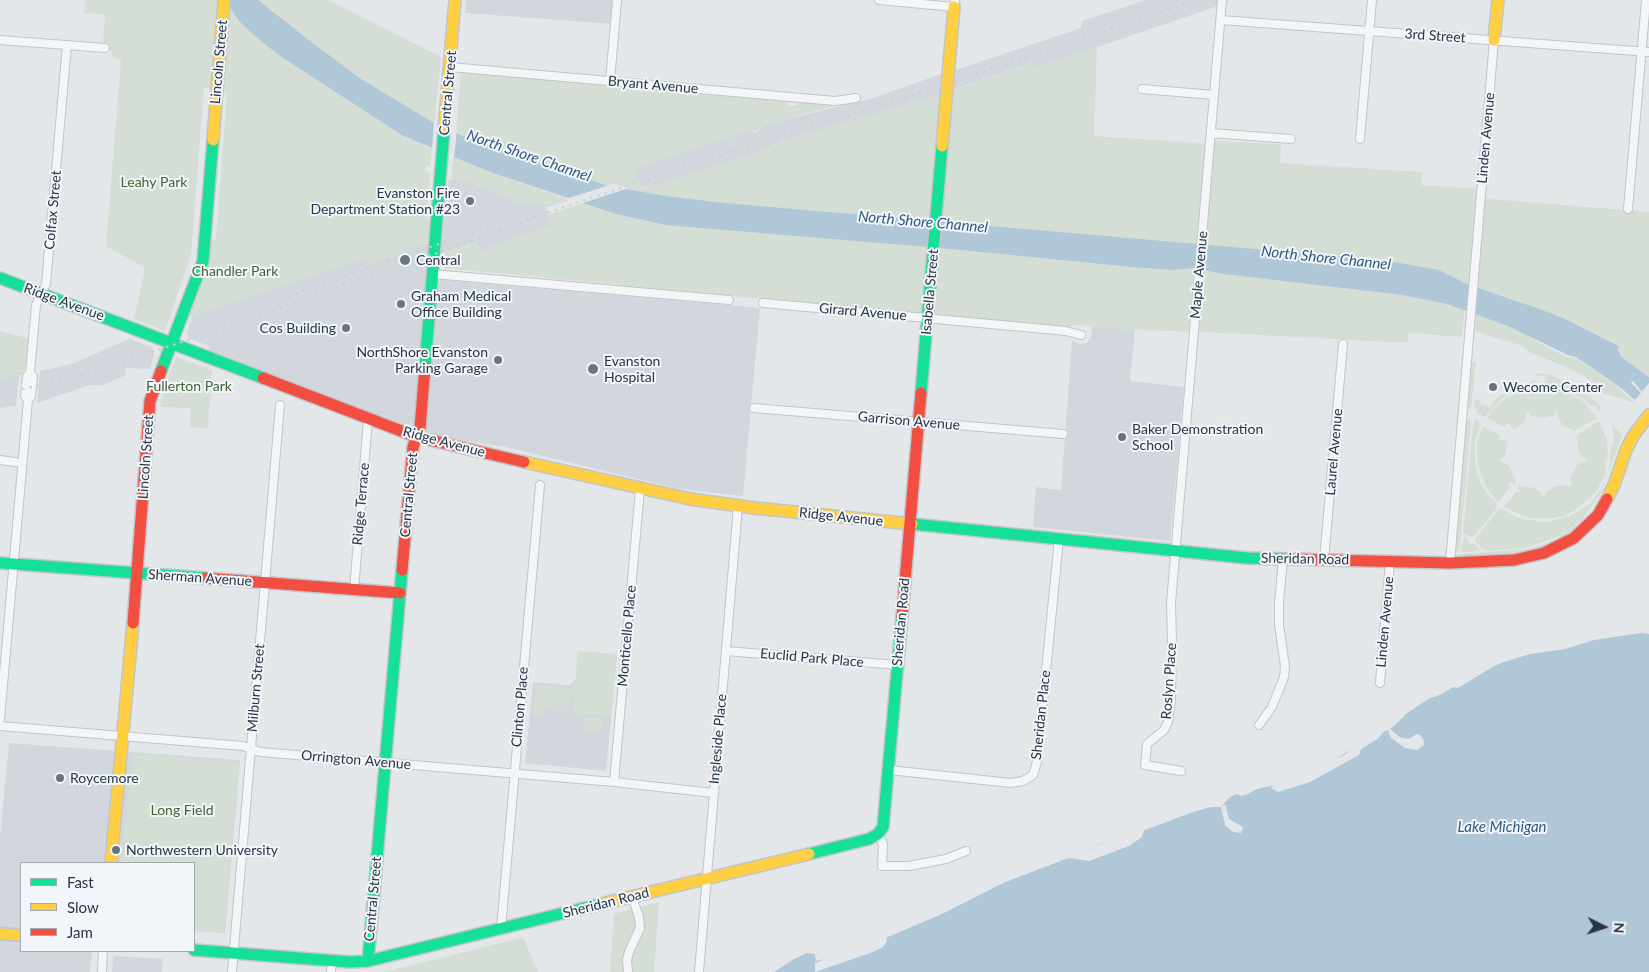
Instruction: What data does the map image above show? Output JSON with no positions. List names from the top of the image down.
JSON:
{
  "streets": {
    "street": [
      "3rd Street",
      "Lincoln Street",
      "Bryant Avenue",
      "Central Street",
      "Linden Avenue",
      "Colfax Street",
      "Maple Avenue",
      "Isabella Street",
      "Ridge Avenue",
      "Girard Avenue",
      "Garrison Avenue",
      "Laurel Avenue",
      "Ridge Terrace",
      "Sheridan Road",
      "Sherman Avenue",
      "Monticello Place",
      "Euclid Park Place",
      "Roslyn Place",
      "Milburn Street",
      "Clinton Place",
      "Sheridan Place",
      "Ingleside Place",
      "Orrington Avenue"
    ]
  },
  "crossings": [
    ["3rd Street", "Linden Avenue"],
    ["3rd Street", "Maple Avenue"],
    ["Lincoln Street", "Ridge Avenue"],
    ["Lincoln Street", "Sherman Avenue"],
    ["Lincoln Street", "Orrington Avenue"],
    ["Bryant Avenue", "Central Street"],
    ["Central Street", "Ridge Avenue"],
    ["Central Street", "Sheridan Road"],
    ["Central Street", "Sherman Avenue"],
    ["Central Street", "Orrington Avenue"],
    ["Linden Avenue", "Sheridan Road"],
    ["Colfax Street", "Ridge Avenue"],
    ["Colfax Street", "Sherman Avenue"],
    ["Maple Avenue", "Sheridan Road"],
    ["Maple Avenue", "Roslyn Place"],
    ["Isabella Street", "Ridge Avenue"],
    ["Isabella Street", "Girard Avenue"],
    ["Isabella Street", "Garrison Avenue"],
    ["Isabella Street", "Sheridan Road"],
    ["Ridge Avenue", "Ridge Terrace"],
    ["Ridge Avenue", "Sheridan Road"],
    ["Ridge Avenue", "Monticello Place"],
    ["Ridge Avenue", "Ingleside Place"],
    ["Laurel Avenue", "Sheridan Road"],
    ["Ridge Terrace", "Sherman Avenue"],
    ["Sheridan Road", "Euclid Park Place"],
    ["Sheridan Road", "Roslyn Place"],
    ["Sheridan Road", "Milburn Street"],
    ["Sheridan Road", "Clinton Place"],
    ["Sheridan Road", "Sheridan Place"],
    ["Sheridan Road", "Ingleside Place"],
    ["Sherman Avenue", "Milburn Street"],
    ["Monticello Place", "Orrington Avenue"],
    ["Euclid Park Place", "Ingleside Place"],
    ["Milburn Street", "Orrington Avenue"],
    ["Clinton Place", "Orrington Avenue"],
    ["Ingleside Place", "Orrington Avenue"]
  ],
  "water": ["North Shore Channel", "Lake Michigan"],
  "parks": [
    "Leahy Park",
    "Chandler Park",
    "Fullerton Park",
    "Long Field"
  ],
  "places": [
    "Evanston Fire Department Station #23",
    "Central",
    "Graham Medical Office Building",
    "Cos Building",
    "NorthShore Evanston Parking Garage",
    "Evanston Hospital",
    "Wecome Center",
    "Baker Demonstration School",
    "Roycemore",
    "Northwestern University"
  ],
  "legend": ["Fast", "Slow", "Jam"],
  "north": "right"
}
